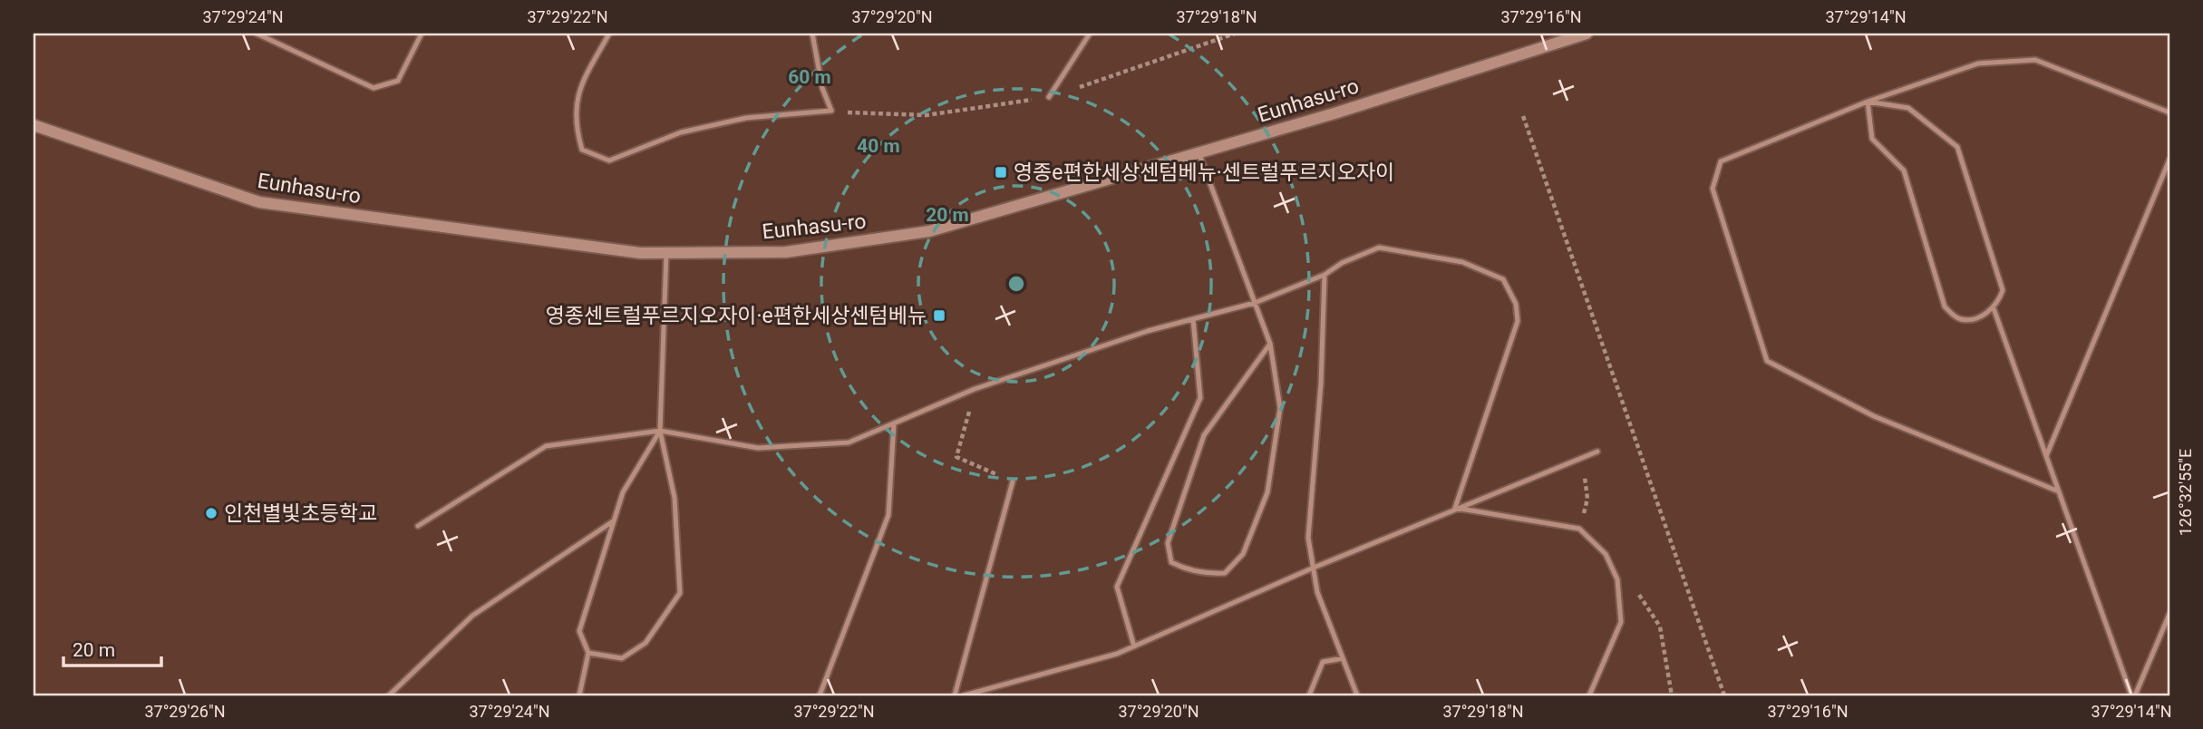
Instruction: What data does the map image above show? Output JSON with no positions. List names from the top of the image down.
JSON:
{
  "streets": {
    "street": ["Eunhasu-ro"]
  },
  "places": {
    "transit": ["영종e편한세상센텀베뉴·센트럴푸르지오자이", "영종센트럴푸르지오자이·e편한세상센텀베뉴"],
    "other": ["인천별빛초등학교"]
  },
  "scale_bar": "20 m",
  "coordinates": [
    "37°29'24\"N",
    "37°29'22\"N",
    "37°29'20\"N",
    "37°29'18\"N",
    "37°29'16\"N",
    "37°29'14\"N",
    "126°32'55\"E",
    "37°29'26\"N"
  ],
  "rings": ["60 m", "40 m", "20 m"]
}
